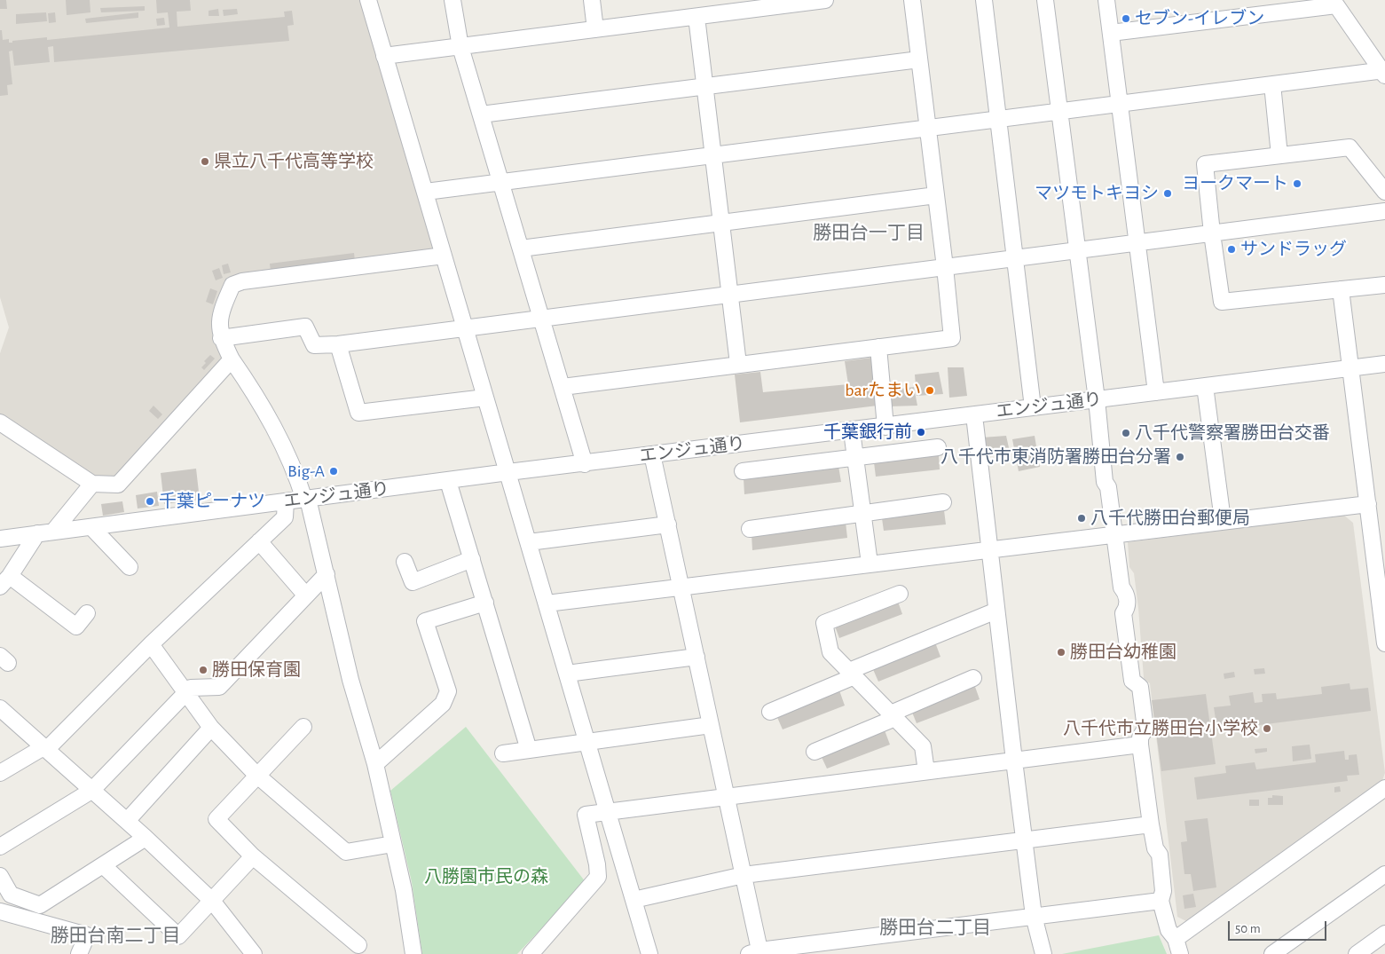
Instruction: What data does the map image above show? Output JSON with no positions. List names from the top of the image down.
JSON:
{
  "streets": {
    "street": ["エンジュ通り"]
  },
  "districts": ["勝田台一丁目", "勝田台二丁目", "勝田台南二丁目"],
  "parks": ["八勝園市民の森"],
  "places": [
    "セブン-イレブン",
    "県立八千代高等学校",
    "ヨークマート",
    "マツモトキヨシ",
    "サンドラッグ",
    "barたまい",
    "千葉銀行前",
    "八千代警察署勝田台交番",
    "八千代市東消防署勝田台分署",
    "Big-A",
    "千葉ピーナツ",
    "八千代勝田台郵便局",
    "勝田台幼稚園",
    "勝田保育園",
    "八千代市立勝田台小学校"
  ],
  "scale_bar": "50 m"
}
